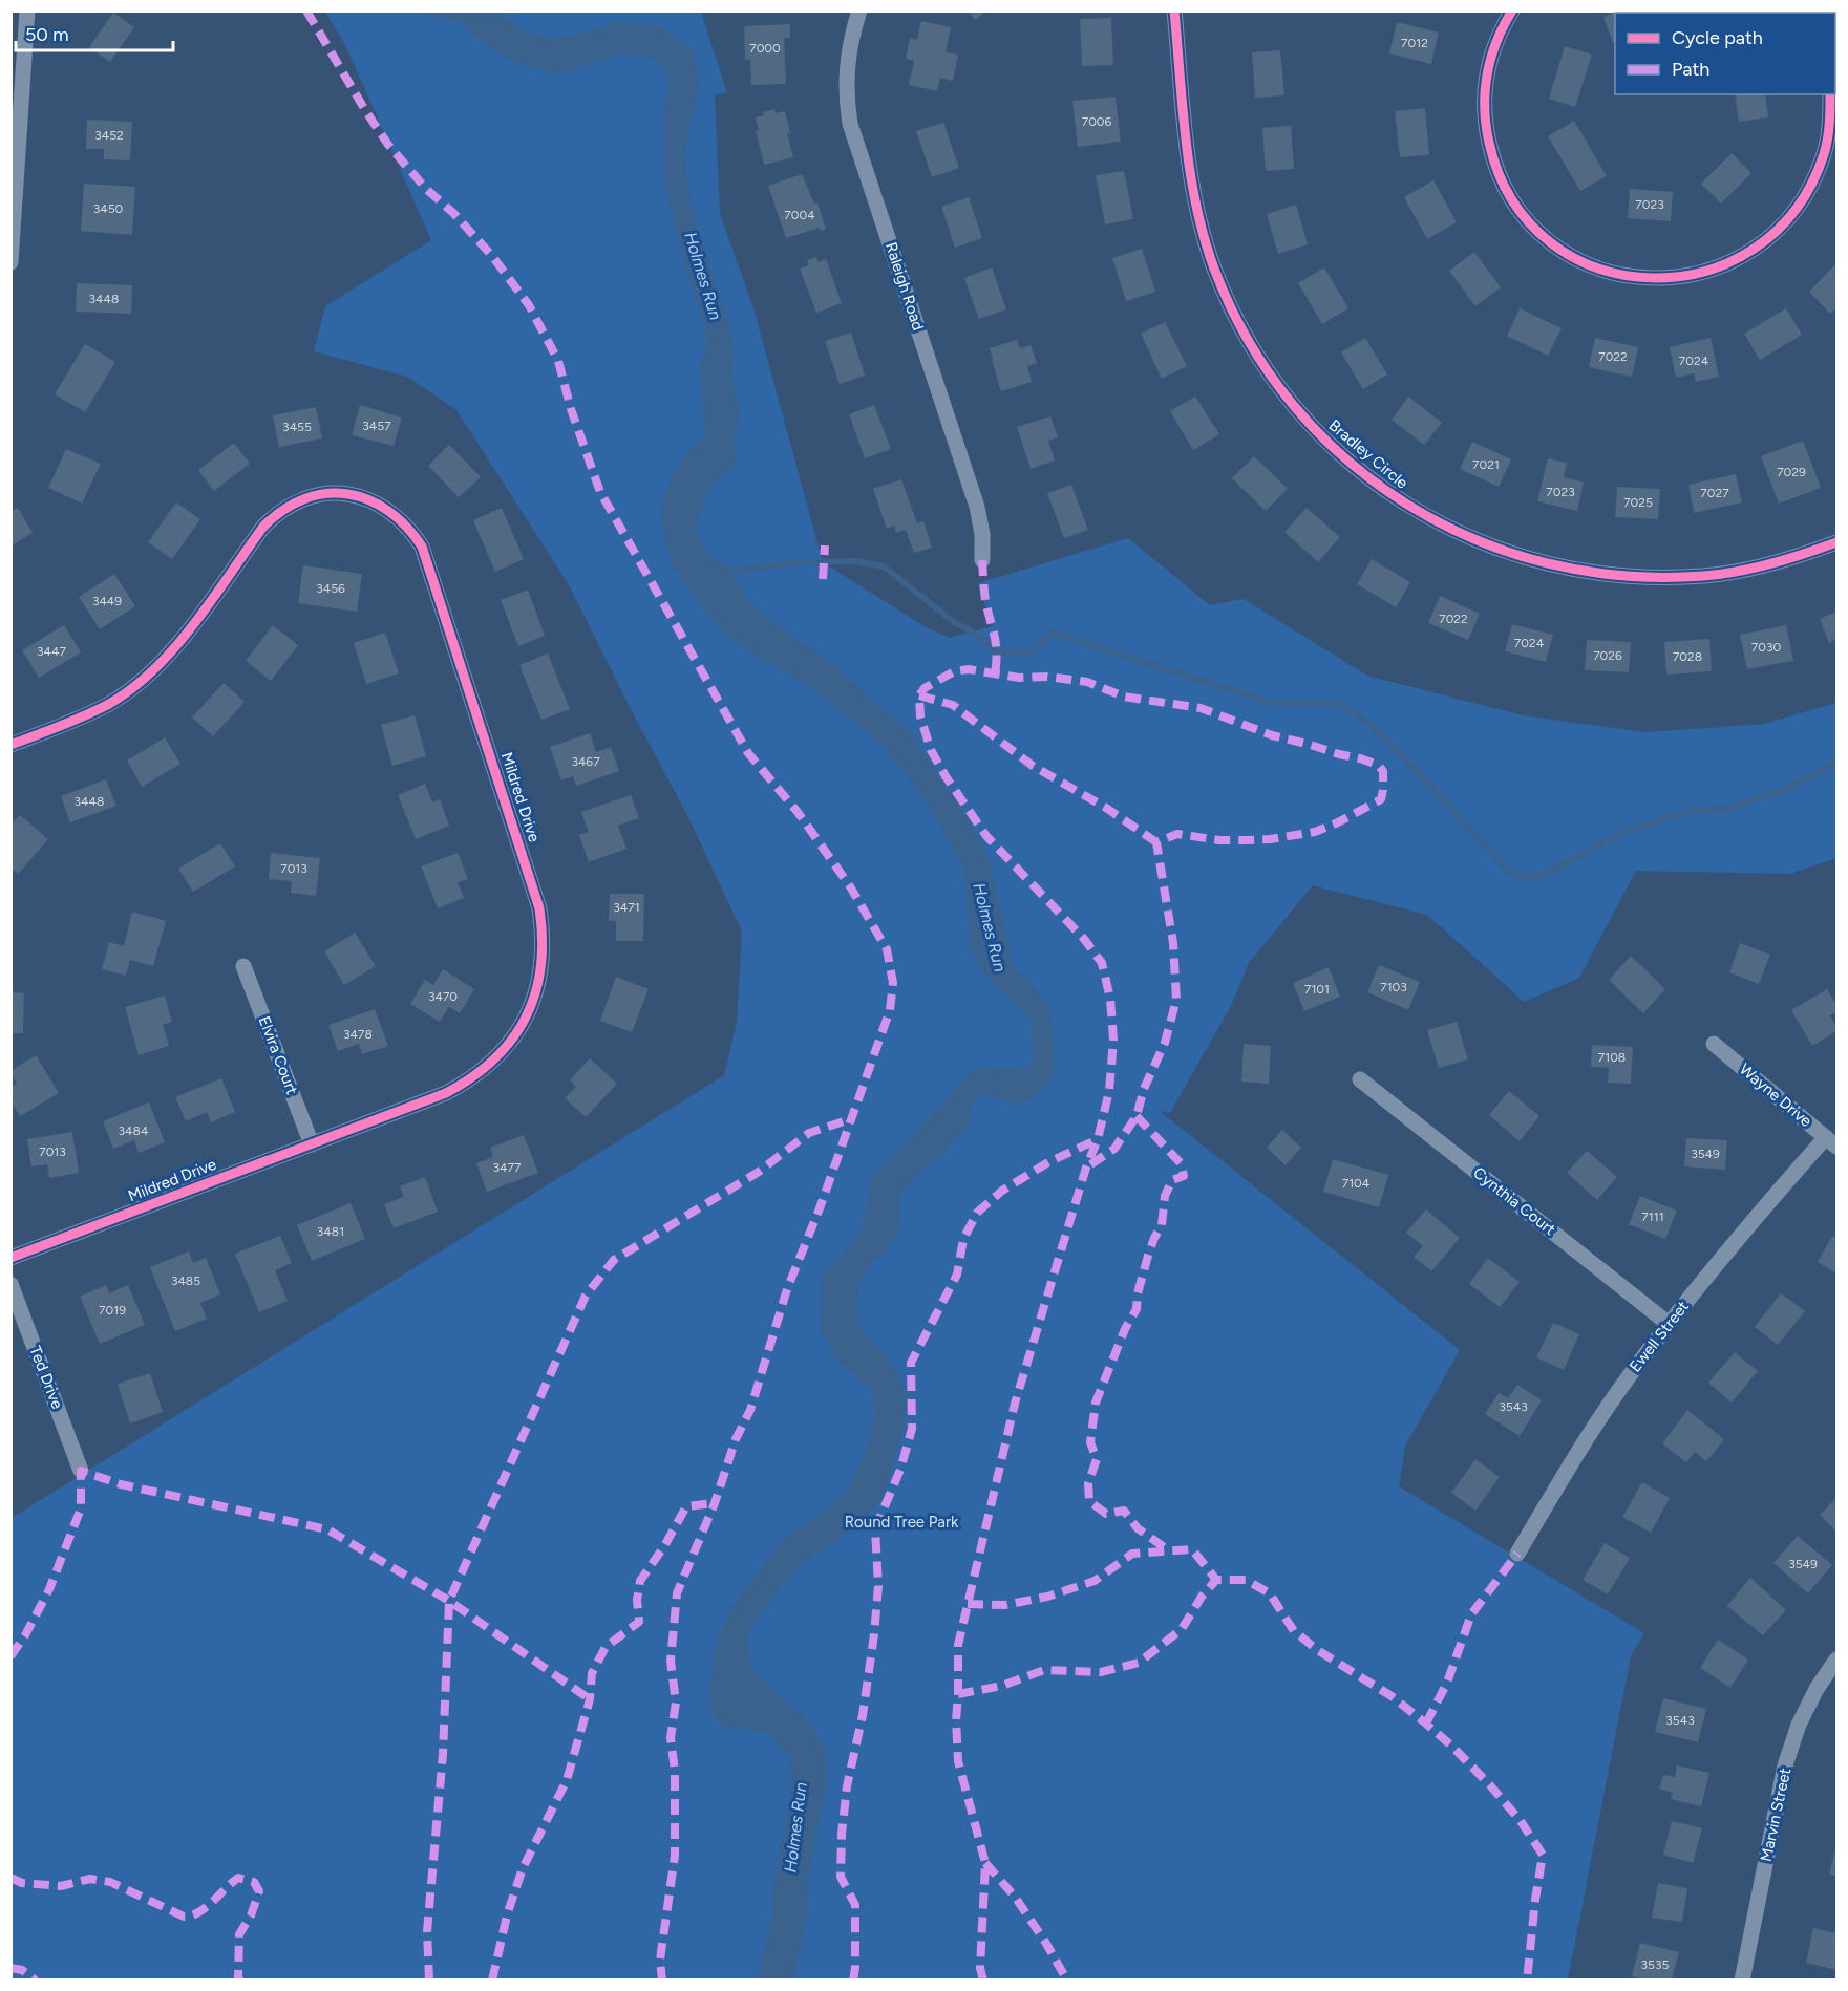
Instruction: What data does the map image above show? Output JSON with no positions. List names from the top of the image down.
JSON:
{
  "streets": {
    "street": [
      "Raleigh Road",
      "Bradley Circle",
      "Mildred Drive",
      "Elvira Court",
      "Wayne Drive",
      "Cynthia Court",
      "Ewell Street",
      "Ted Drive",
      "Marvin Street"
    ]
  },
  "crossings": [
    ["Mildred Drive", "Elvira Court"],
    ["Wayne Drive", "Ewell Street"],
    ["Cynthia Court", "Ewell Street"]
  ],
  "water": ["Holmes Run"],
  "parks": ["Round Tree Park"],
  "house_numbers": [
    "7012",
    "7000",
    "7006",
    "3452",
    "7023",
    "3450",
    "7004",
    "3448",
    "7022",
    "7024",
    "3457",
    "3455",
    "7021",
    "7029",
    "7023",
    "7027",
    "7025",
    "3456",
    "3449",
    "7022",
    "7024",
    "7030",
    "3447",
    "7026",
    "7028",
    "3467",
    "3448",
    "7013",
    "3471",
    "7103",
    "7101",
    "3470",
    "3478",
    "7108",
    "3484",
    "7013",
    "3549",
    "3477",
    "7104",
    "7111",
    "3481",
    "3485",
    "7019",
    "3543",
    "3549",
    "3543",
    "3535"
  ],
  "legend": ["Cycle path", "Path"],
  "scale_bar": "50 m"
}
